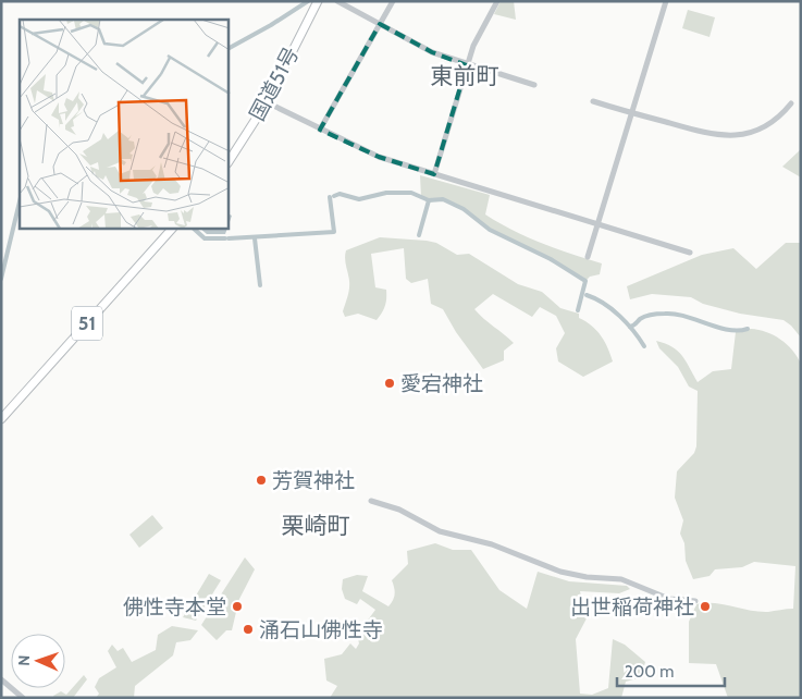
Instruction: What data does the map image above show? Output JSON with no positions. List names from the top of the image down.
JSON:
{
  "streets": {
    "highway": ["国道51号", "51"]
  },
  "districts": ["東前町", "栗崎町"],
  "places": [
    "愛宕神社",
    "芳賀神社",
    "佛性寺本堂",
    "出世稲荷神社",
    "涌石山佛性寺"
  ],
  "scale_bar": "200 m",
  "north": "left"
}
